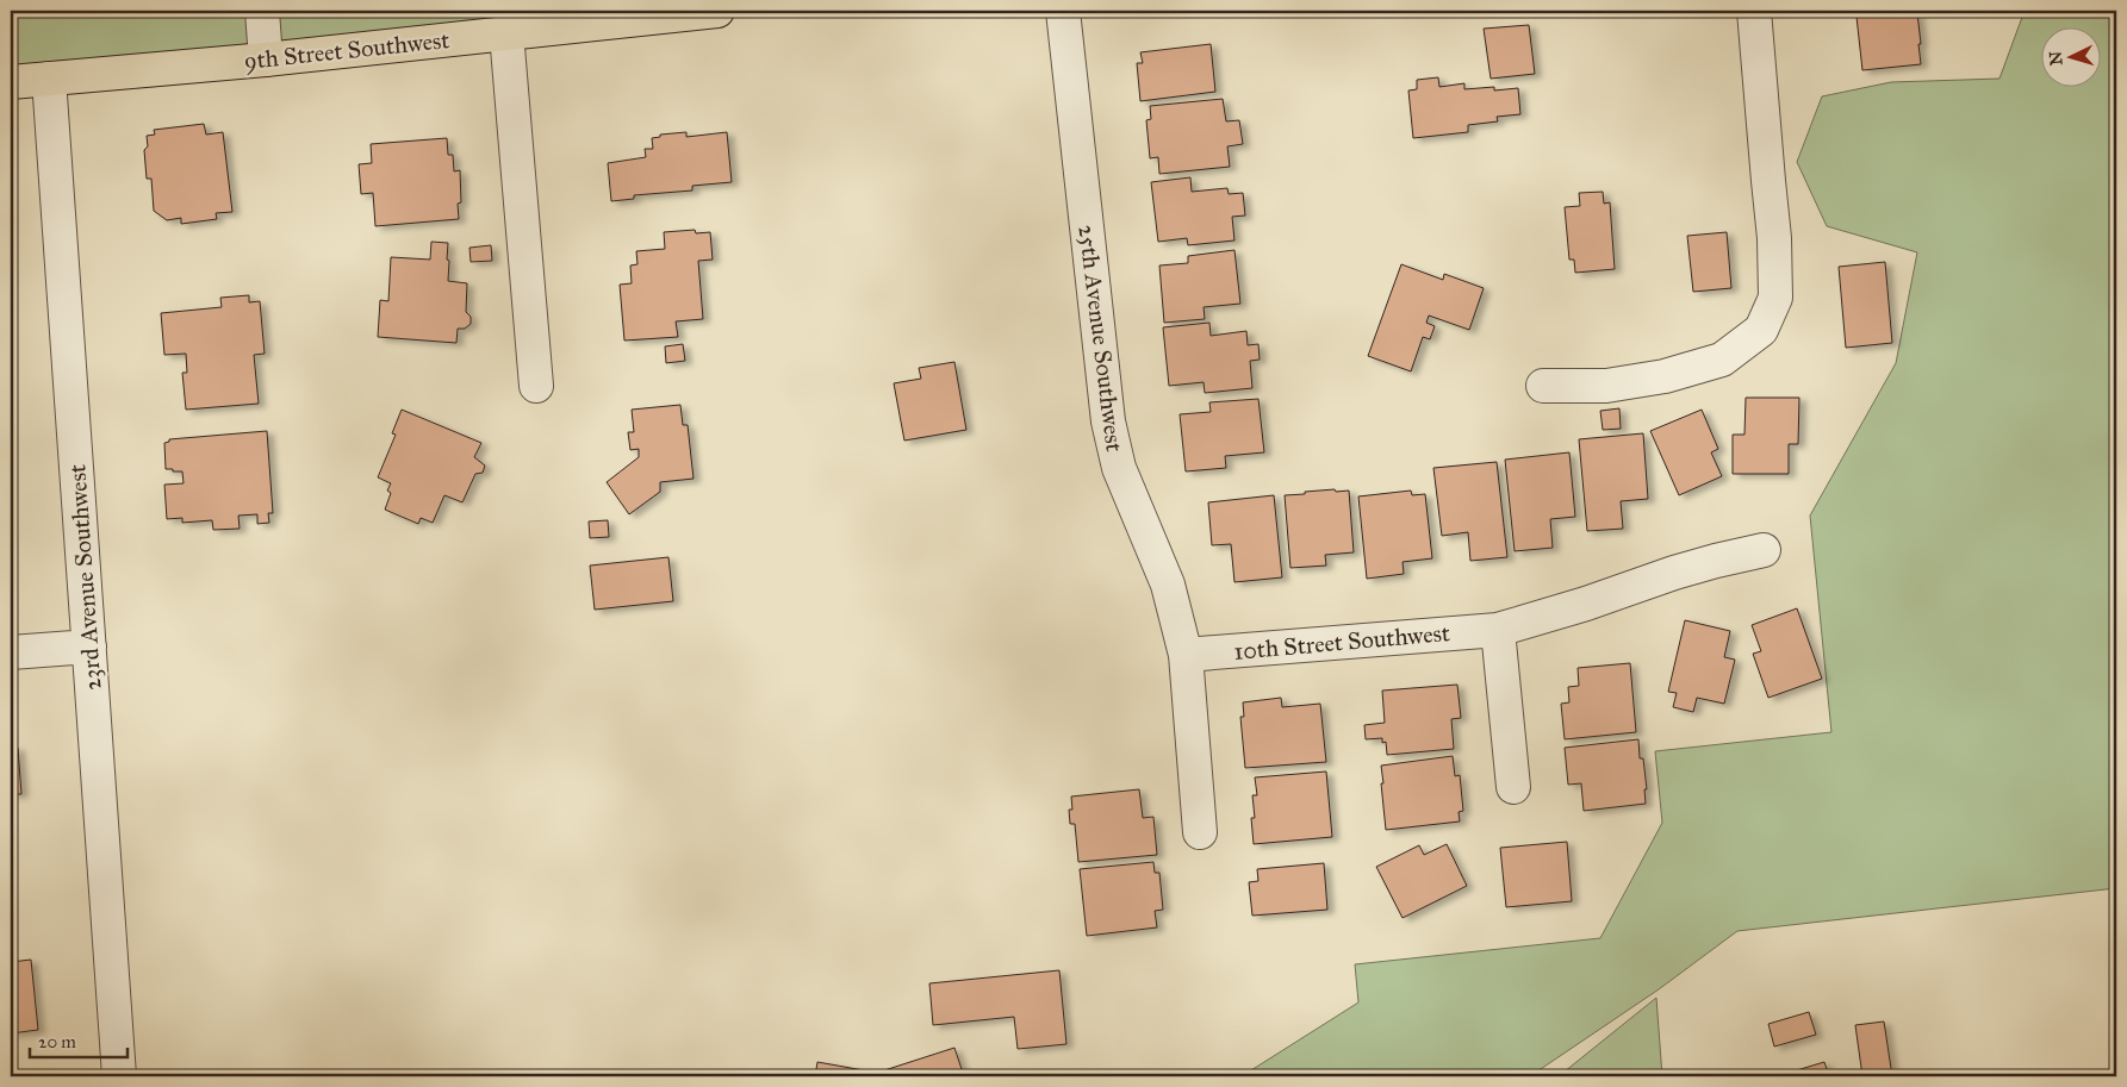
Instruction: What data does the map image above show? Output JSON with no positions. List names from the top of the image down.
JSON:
{
  "streets": {
    "main road": ["9th Street Southwest"],
    "street": ["25th Avenue Southwest", "23rd Avenue Southwest", "10th Street Southwest"]
  },
  "crossings": [
    ["9th Street Southwest", "23rd Avenue Southwest"],
    ["25th Avenue Southwest", "10th Street Southwest"]
  ],
  "scale_bar": "20 m",
  "north": "left"
}
